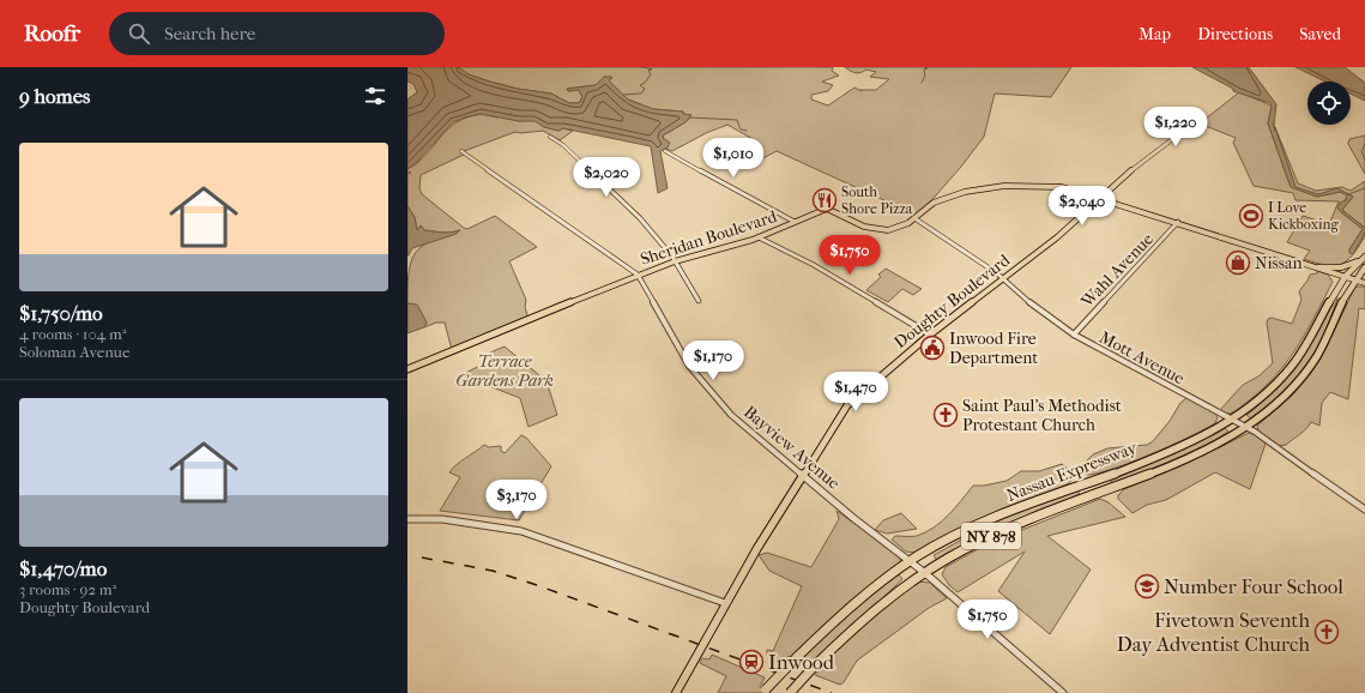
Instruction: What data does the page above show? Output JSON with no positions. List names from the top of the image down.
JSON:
{
  "streets": {
    "highway": ["Nassau Expressway", "NY 878"],
    "main road": ["Sheridan Boulevard", "Doughty Boulevard"],
    "street": ["Wahl Avenue", "Mott Avenue", "Bayview Avenue"]
  },
  "crossings": [
    ["Sheridan Boulevard", "Wahl Avenue"],
    ["Sheridan Boulevard", "Doughty Boulevard"],
    ["Sheridan Boulevard", "Mott Avenue"],
    ["Sheridan Boulevard", "Bayview Avenue"],
    ["Sheridan Boulevard", "Nassau Expressway"],
    ["Wahl Avenue", "Mott Avenue"],
    ["Doughty Boulevard", "Mott Avenue"],
    ["Doughty Boulevard", "Bayview Avenue"],
    ["Mott Avenue", "Nassau Expressway"],
    ["Bayview Avenue", "Nassau Expressway"]
  ],
  "parks": ["Terrace Gardens Park"],
  "places": {
    "restaurant": ["South Shore Pizza"],
    "sports": ["I Love Kickboxing"],
    "shop": ["Nissan"],
    "public building": ["Inwood Fire Department"],
    "church": ["Saint Paul's Methodist Protestant Church", "Fivetown Seventh Day Adventist Church"],
    "school or university": ["Number Four School"],
    "station": ["Inwood"]
  },
  "page": {
    "header": "Roofr",
    "search": "Search here",
    "nav": ["Map", "Directions", "Saved"],
    "heading": "9 homes",
    "price": [
      "$1,220",
      "$1,010",
      "$2,020",
      "$2,040",
      "$1,750",
      "$1,170",
      "$1,470",
      "$3,170",
      "$1,750"
    ],
    "list": [
      {
        "name": "$1,750/mo",
        "note": "4 rooms · 104 m² · Soloman Avenue"
      },
      {
        "name": "$1,470/mo",
        "note": "3 rooms · 92 m² · Doughty Boulevard"
      }
    ]
  }
}
